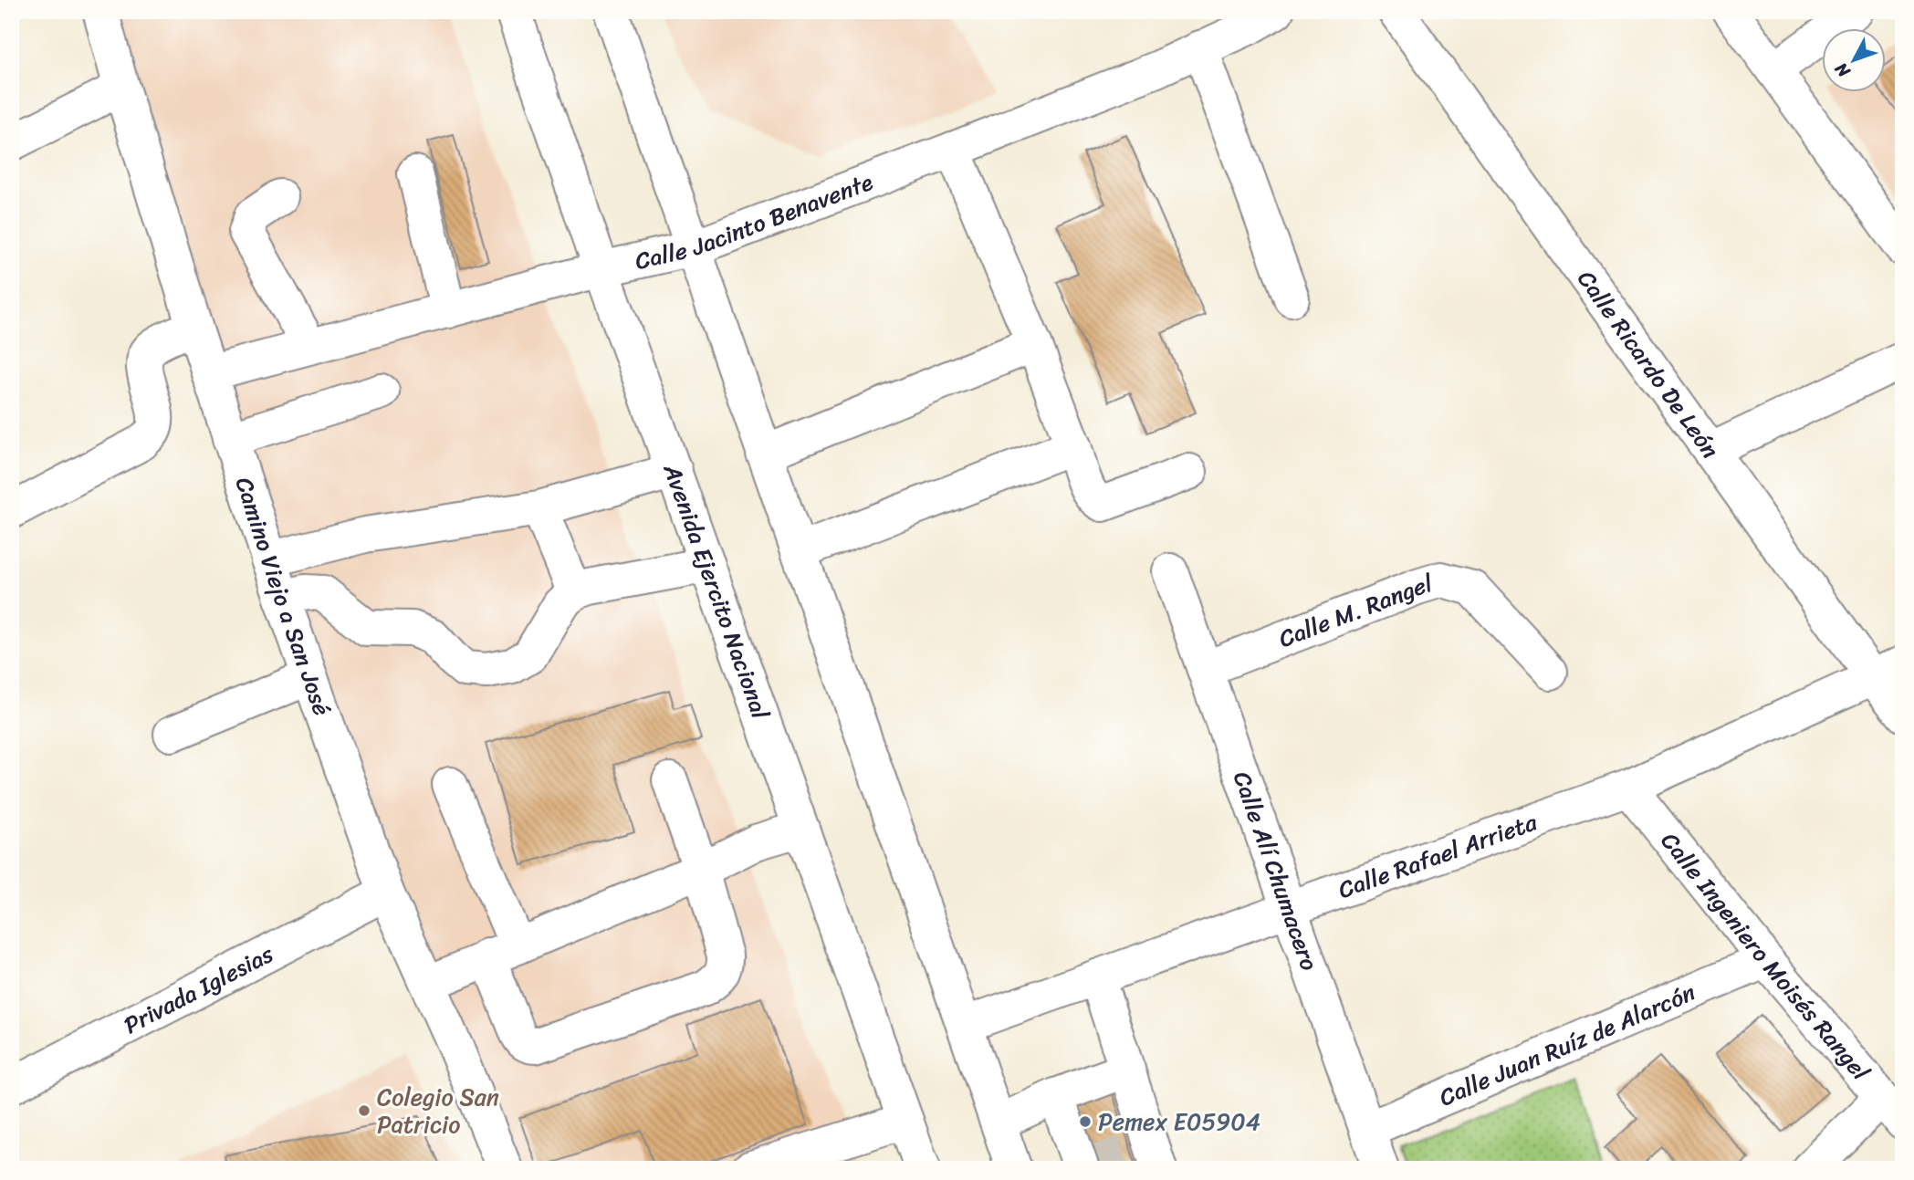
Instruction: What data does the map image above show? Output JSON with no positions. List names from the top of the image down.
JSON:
{
  "streets": {
    "street": [
      "Calle Jacinto Benavente",
      "Calle Ricardo De León",
      "Avenida Ejercito Nacional",
      "Camino Viejo a San José",
      "Calle M. Rangel",
      "Calle Rafael Arrieta",
      "Calle Alí Chumacero",
      "Calle Ingeniero Moisés Rangel",
      "Privada Iglesias",
      "Calle Juan Ruíz de Alarcón"
    ]
  },
  "crossings": [
    ["Calle Jacinto Benavente", "Avenida Ejercito Nacional"],
    ["Calle Jacinto Benavente", "Camino Viejo a San José"],
    ["Calle Ricardo De León", "Calle Rafael Arrieta"],
    ["Camino Viejo a San José", "Privada Iglesias"],
    ["Calle M. Rangel", "Calle Alí Chumacero"],
    ["Calle Rafael Arrieta", "Calle Alí Chumacero"],
    ["Calle Rafael Arrieta", "Calle Ingeniero Moisés Rangel"],
    ["Calle Alí Chumacero", "Calle Juan Ruíz de Alarcón"],
    ["Calle Ingeniero Moisés Rangel", "Calle Juan Ruíz de Alarcón"]
  ],
  "places": ["Colegio San Patricio", "Pemex E05904"],
  "north": "bottom left"
}
